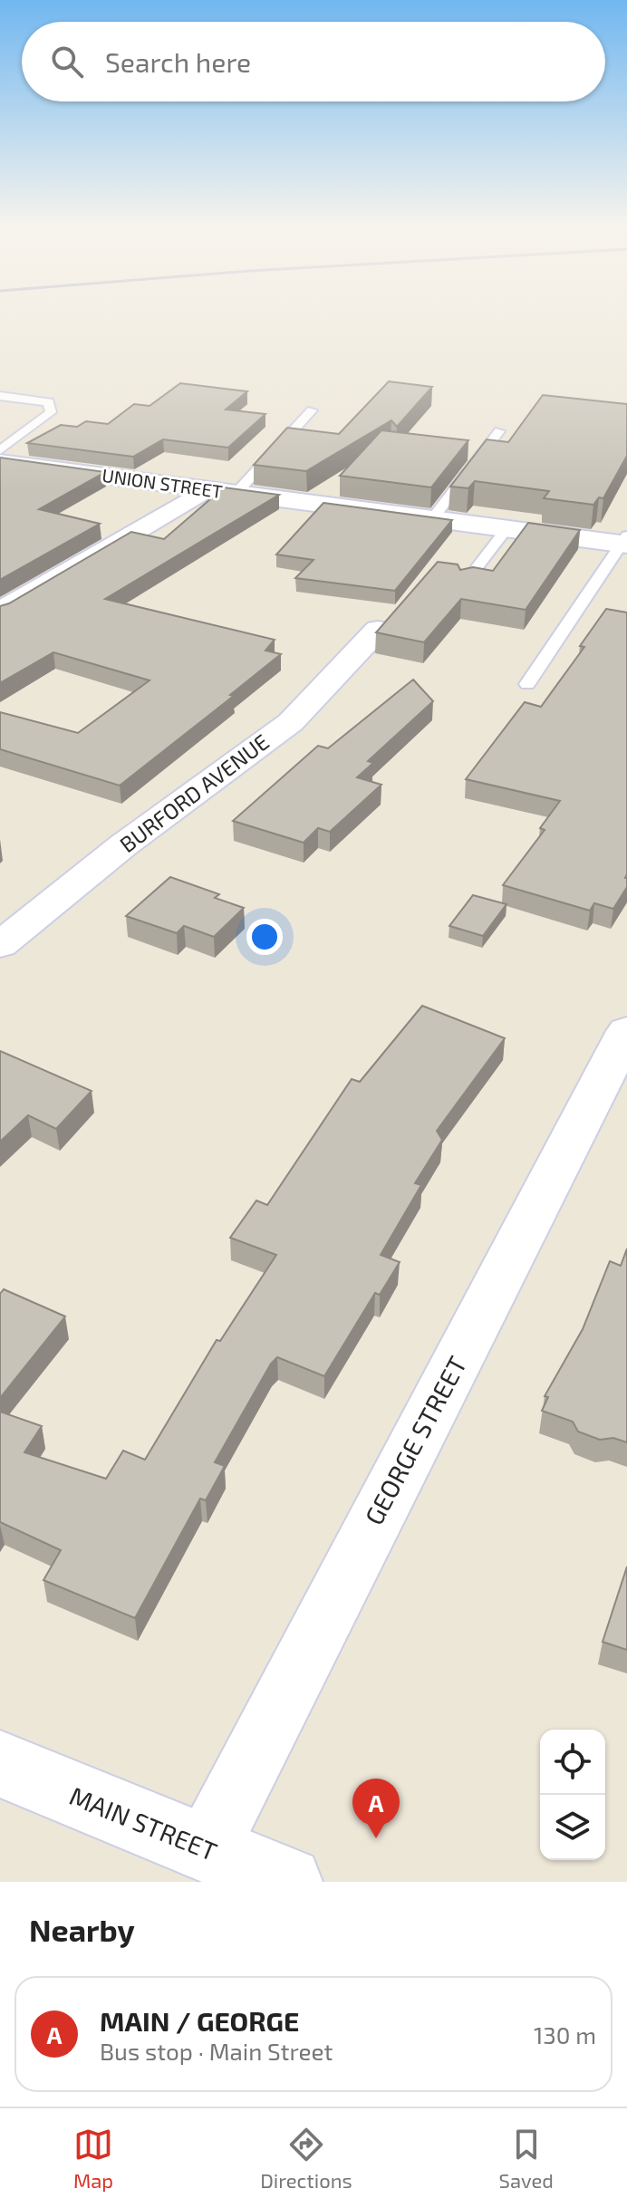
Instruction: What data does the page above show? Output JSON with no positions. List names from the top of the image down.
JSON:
{
  "streets": {
    "main road": ["UNION STREET", "MAIN STREET"],
    "street": ["BURFORD AVENUE", "GEORGE STREET"]
  },
  "crossings": [
    ["GEORGE STREET", "MAIN STREET"]
  ],
  "page": {
    "search": "Search here",
    "pins": "A",
    "heading": "Nearby",
    "list": [
      {
        "mark": "A",
        "name": "MAIN / GEORGE",
        "note": "Bus stop · Main Street",
        "value": "130 m"
      }
    ],
    "nav": ["Map", "Directions", "Saved"]
  }
}
